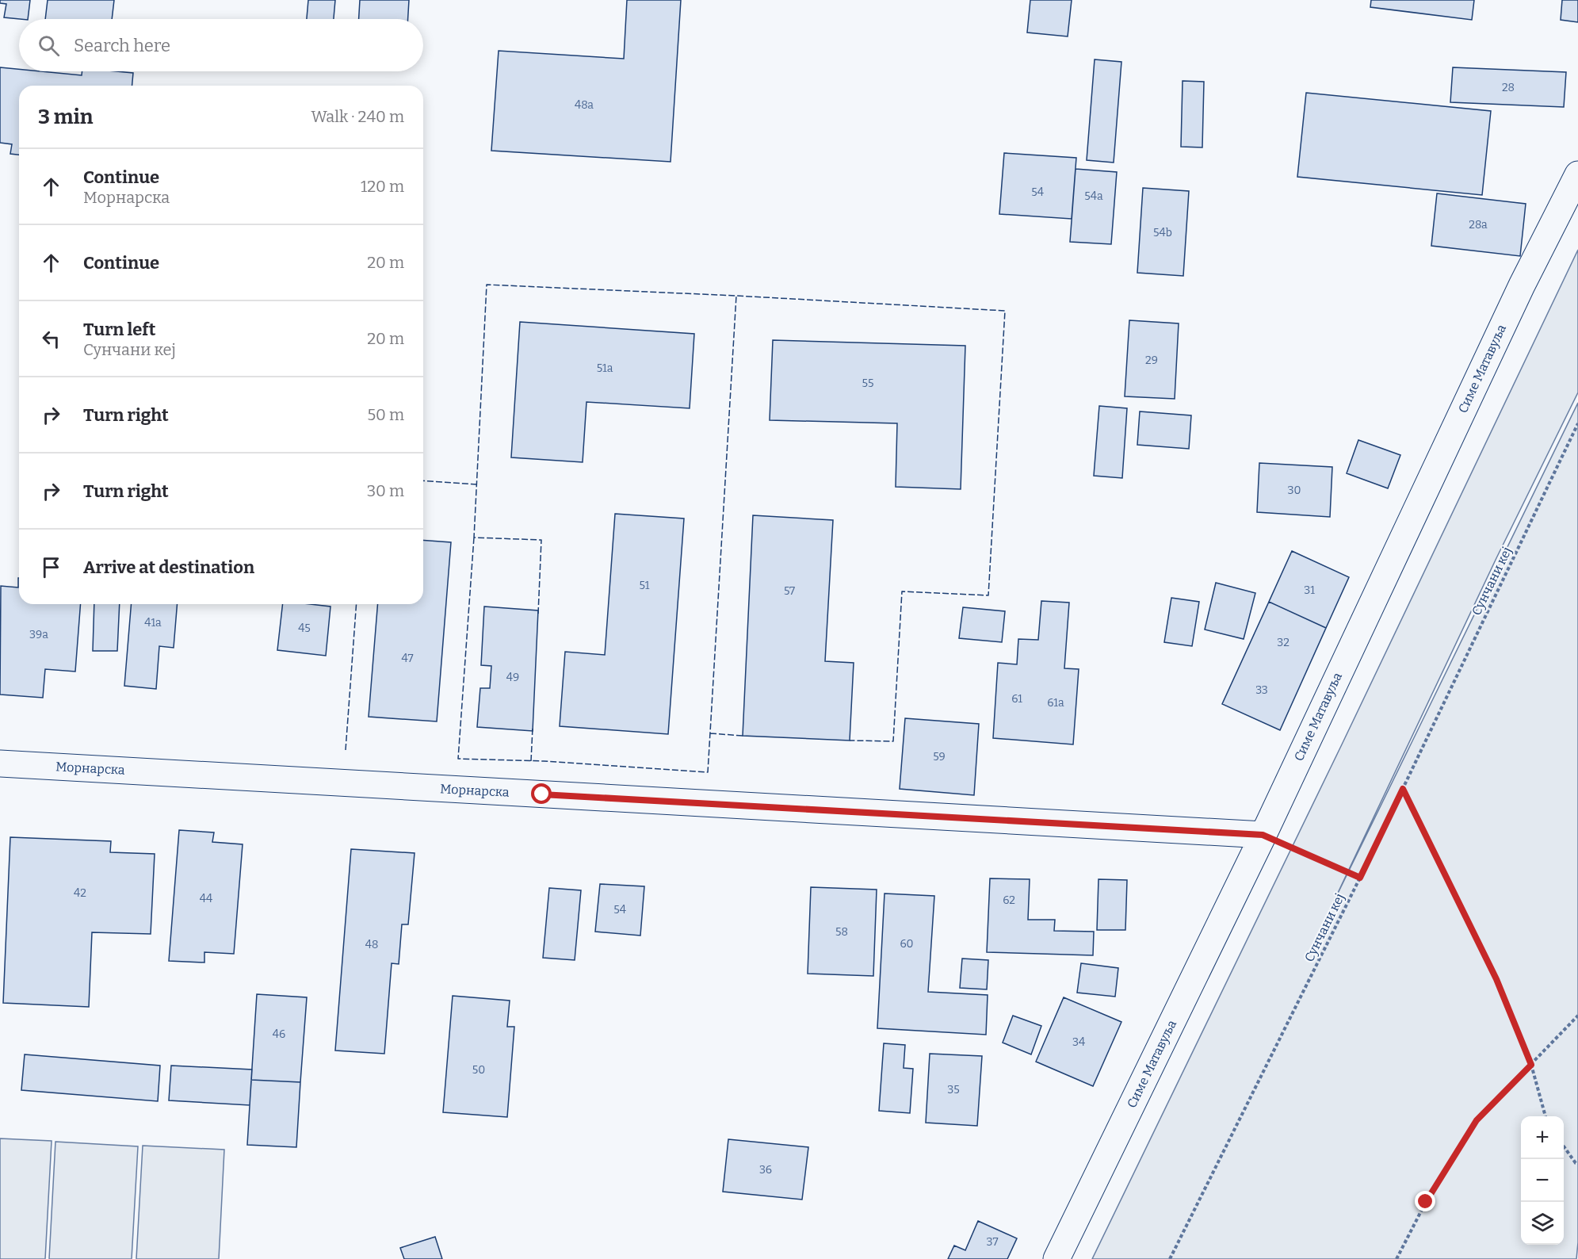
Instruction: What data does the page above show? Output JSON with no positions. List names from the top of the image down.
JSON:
{
  "streets": {
    "street": ["Симе Матавуља", "Морнарска"],
    "path": ["Сунчани кеј"]
  },
  "crossings": [
    ["Симе Матавуља", "Морнарска"]
  ],
  "house_numbers": [
    "28",
    "48a",
    "54",
    "54a",
    "28a",
    "54b",
    "29",
    "51a",
    "55",
    "30",
    "51",
    "31",
    "57",
    "41a",
    "45",
    "39a",
    "32",
    "47",
    "49",
    "33",
    "61",
    "61a",
    "59",
    "42",
    "44",
    "62",
    "54",
    "58",
    "60",
    "48",
    "46",
    "34",
    "50",
    "35",
    "36",
    "37"
  ],
  "page": {
    "search": "Search here",
    "heading": ["3 min", "Walk · 240 m"],
    "list": [
      ["Continue", "Морнарска", "120 m"],
      ["Continue", "20 m"],
      ["Turn left", "Сунчани кеј", "20 m"],
      ["Turn right", "50 m"],
      ["Turn right", "30 m"],
      "Arrive at destination"
    ],
    "map_buttons": ["+", "−"]
  }
}
